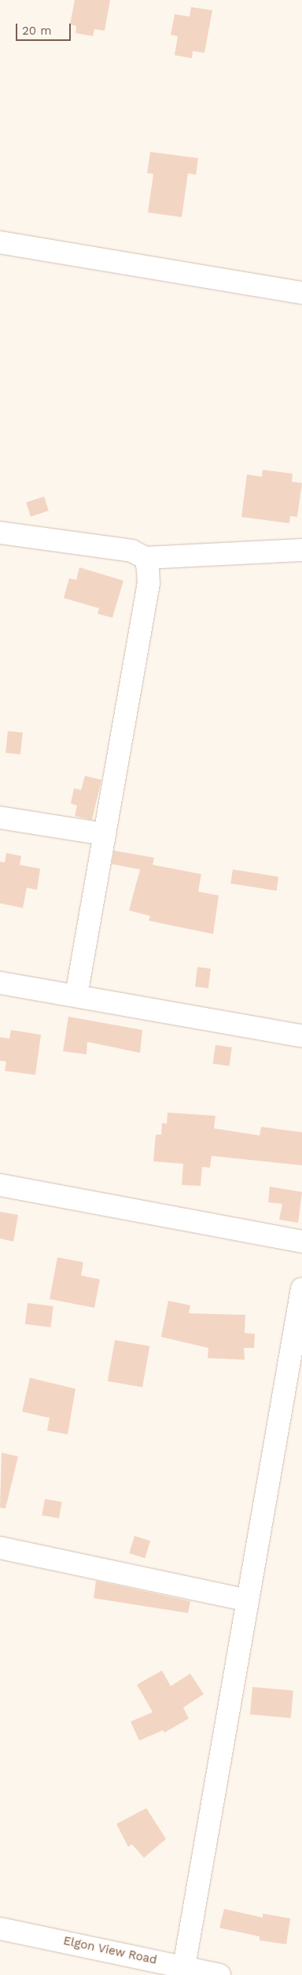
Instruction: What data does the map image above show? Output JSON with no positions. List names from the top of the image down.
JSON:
{
  "streets": {
    "street": ["Elgon View Road"]
  },
  "scale_bar": "20 m"
}
